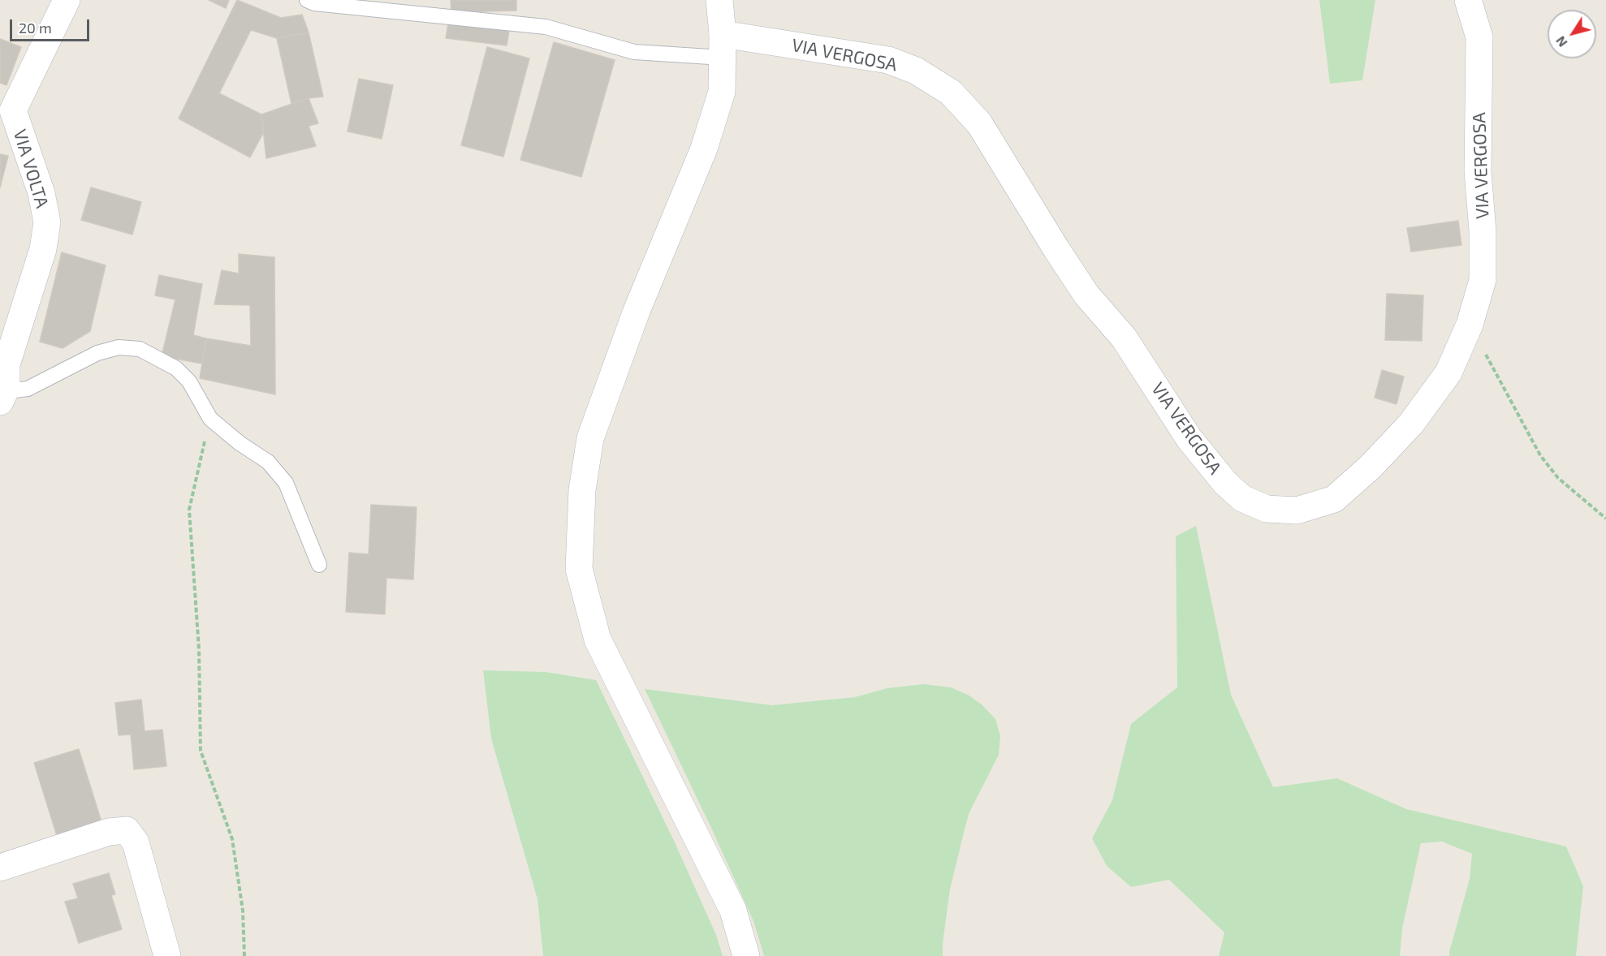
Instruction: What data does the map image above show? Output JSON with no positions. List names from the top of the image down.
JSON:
{
  "streets": {
    "street": ["VIA VERGOSA", "VIA VOLTA"]
  },
  "scale_bar": "20 m",
  "north": "bottom left"
}
